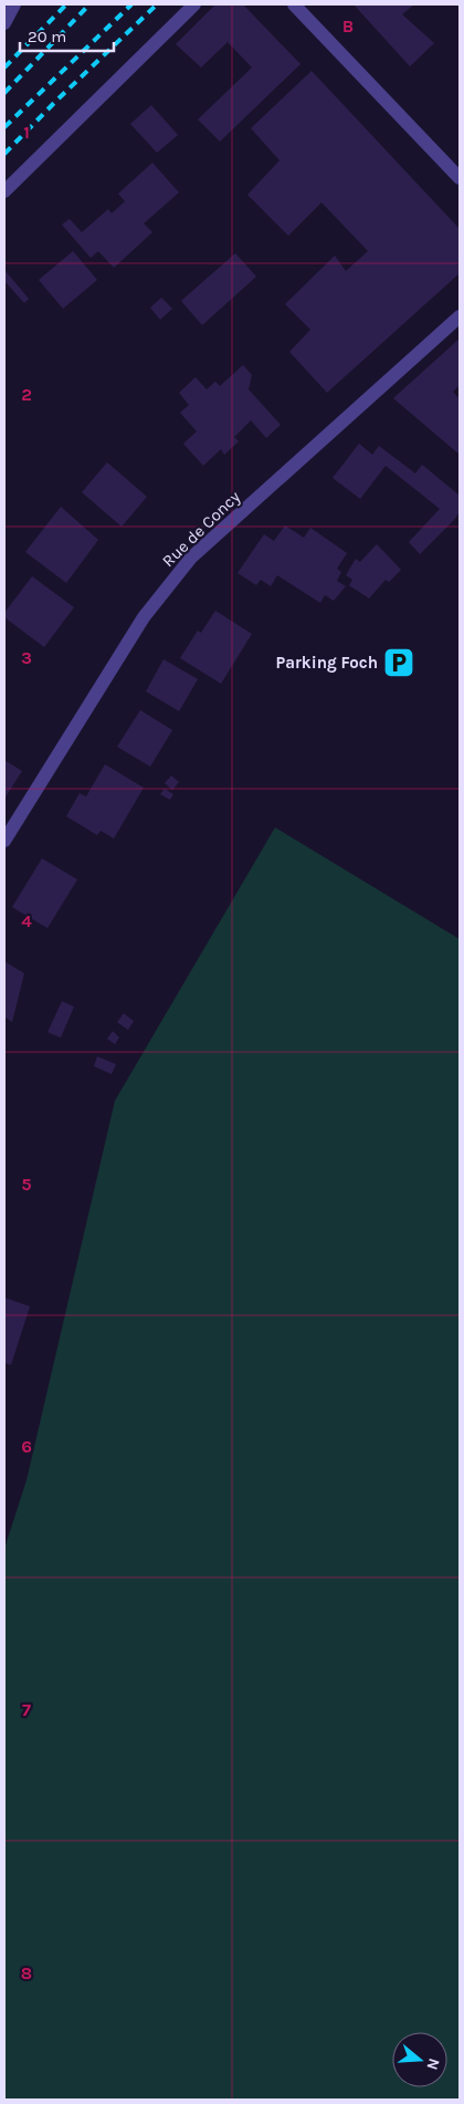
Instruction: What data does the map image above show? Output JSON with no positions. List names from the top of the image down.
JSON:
{
  "streets": {
    "street": ["Rue de Concy"]
  },
  "places": {
    "parking": ["Parking Foch"]
  },
  "scale_bar": "20 m",
  "north": "right",
  "grid": {
    "columns": ["B"],
    "rows": [
      "1",
      "2",
      "3",
      "4",
      "5",
      "6",
      "7",
      "8"
    ]
  }
}
